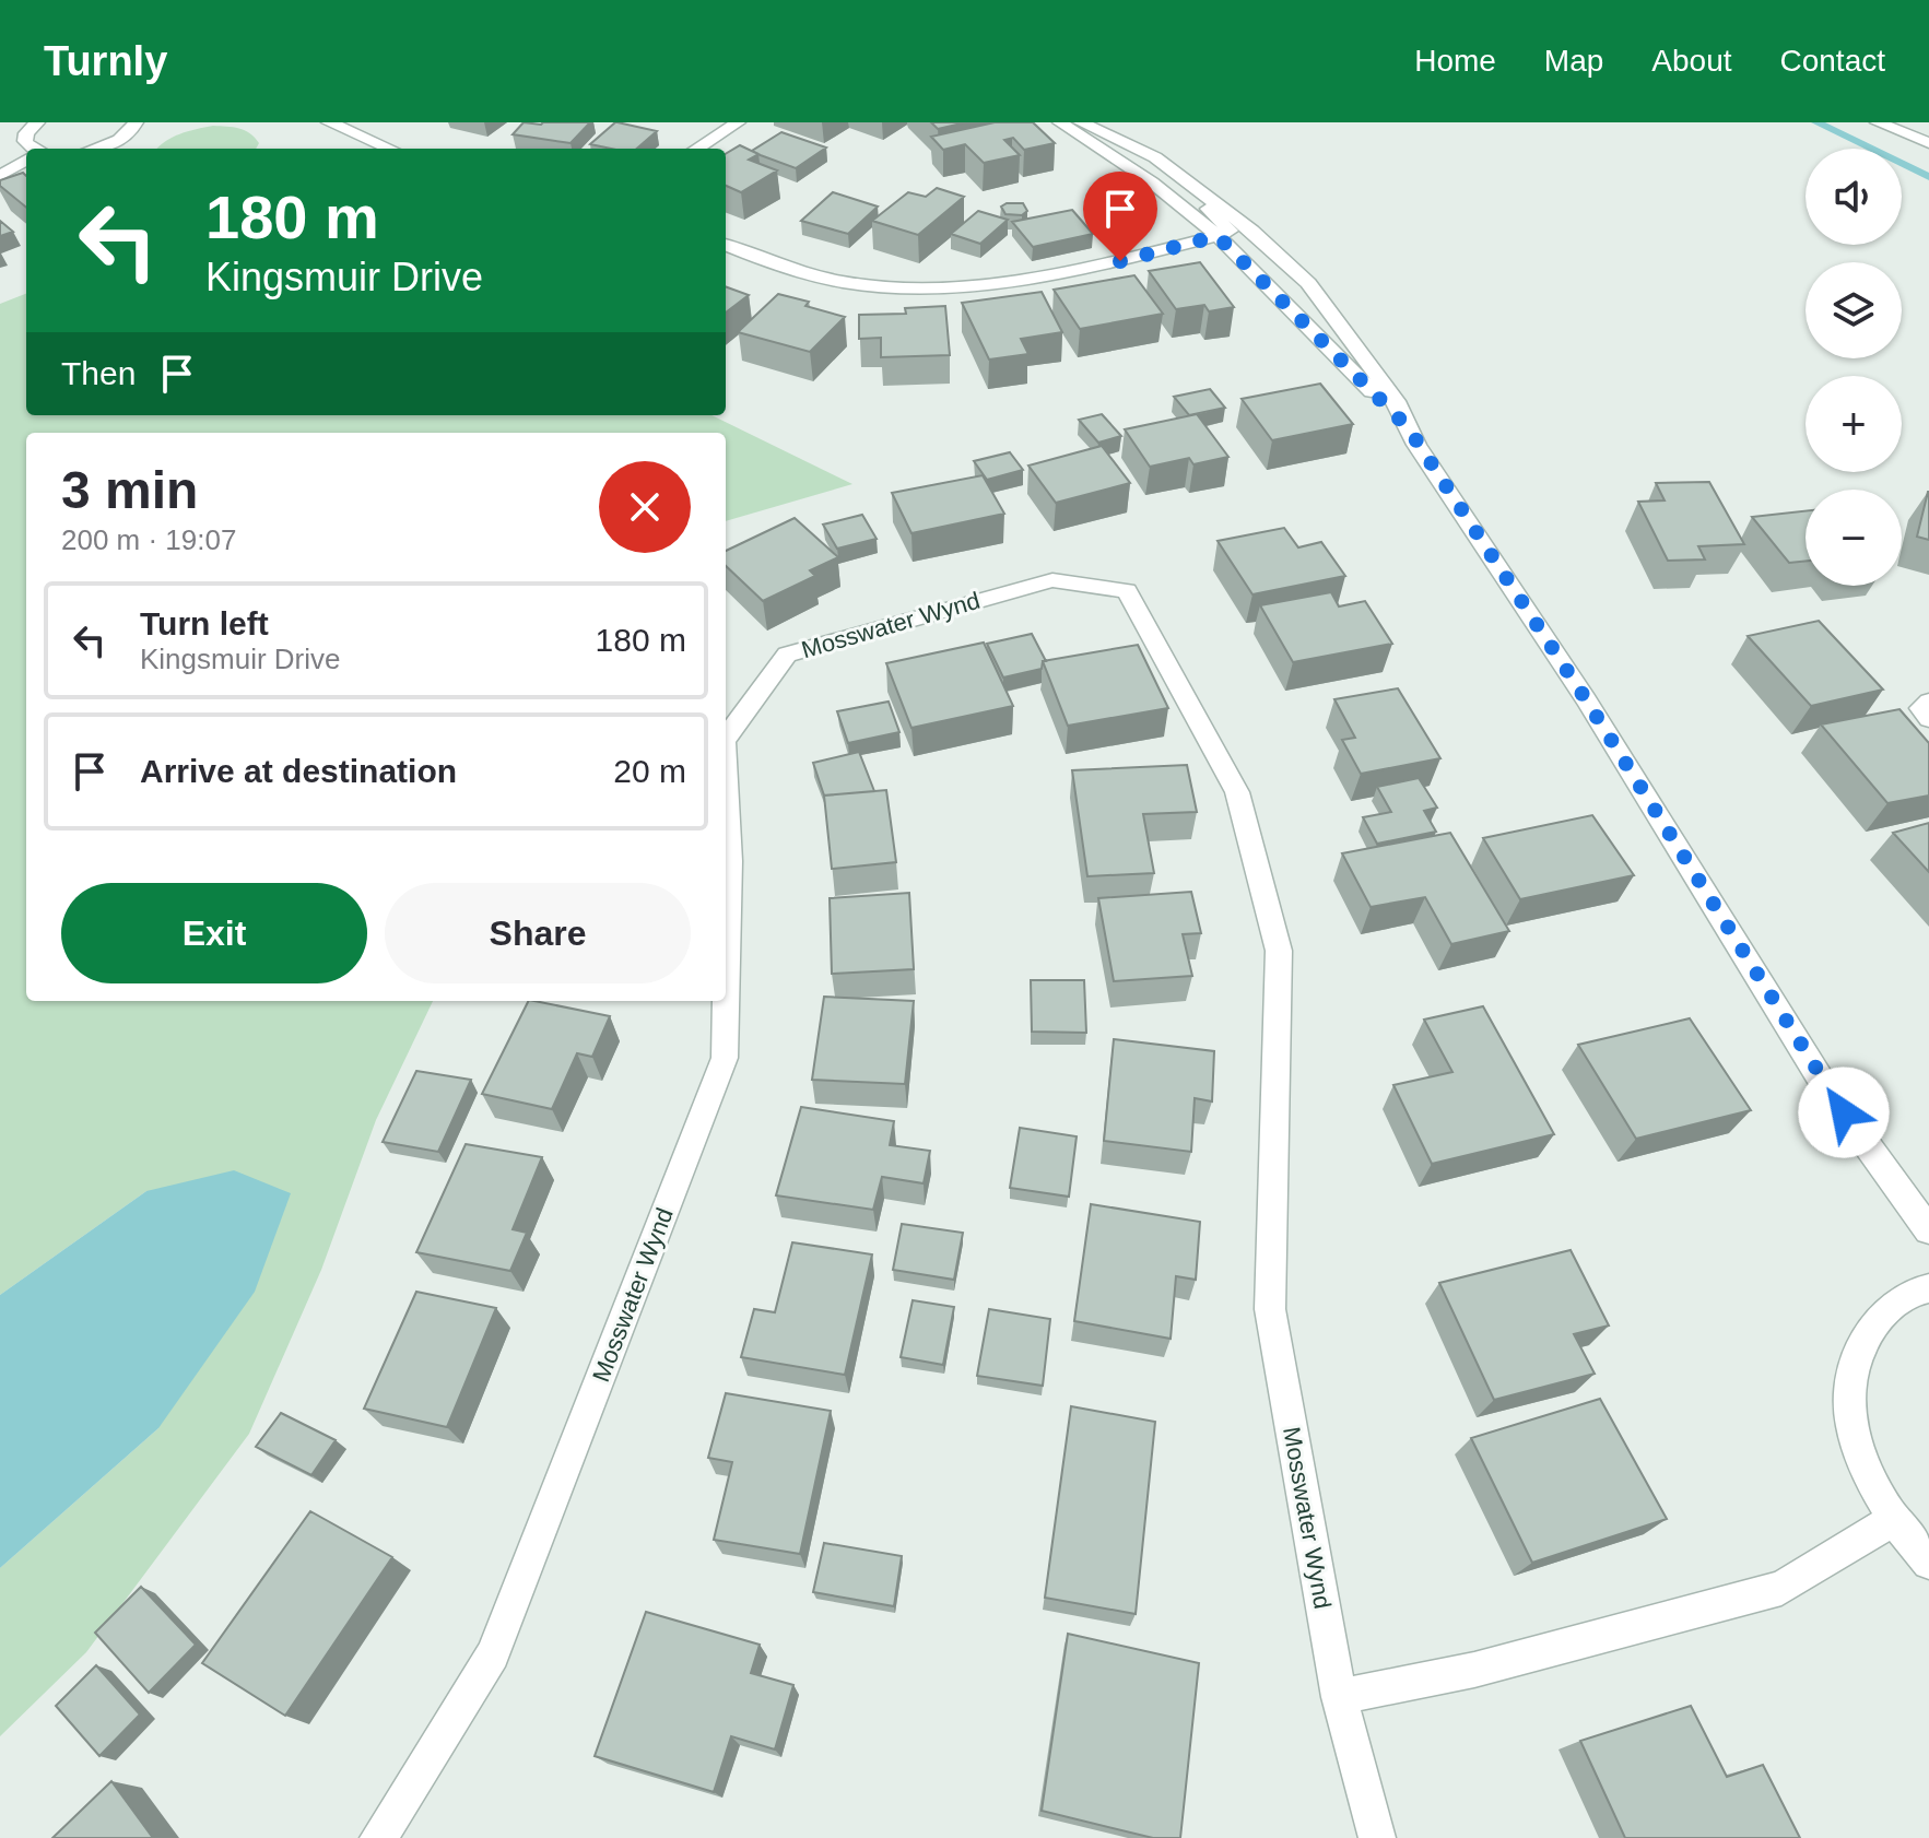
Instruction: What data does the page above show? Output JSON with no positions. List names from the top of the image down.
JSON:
{
  "streets": {
    "street": ["Mosswater Wynd"]
  },
  "page": {
    "header": "Turnly",
    "nav": [
      "Home",
      "Map",
      "About",
      "Contact"
    ],
    "map_buttons": ["+", "−"],
    "turn": ["180 m", "Kingsmuir Drive"],
    "then": "Then",
    "heading": ["3 min", "200 m · 19:07"],
    "list": [
      {
        "name": "Turn left",
        "note": "Kingsmuir Drive",
        "value": "180 m"
      },
      {
        "name": "Arrive at destination",
        "value": "20 m"
      }
    ],
    "buttons": ["Exit", "Share"]
  }
}
